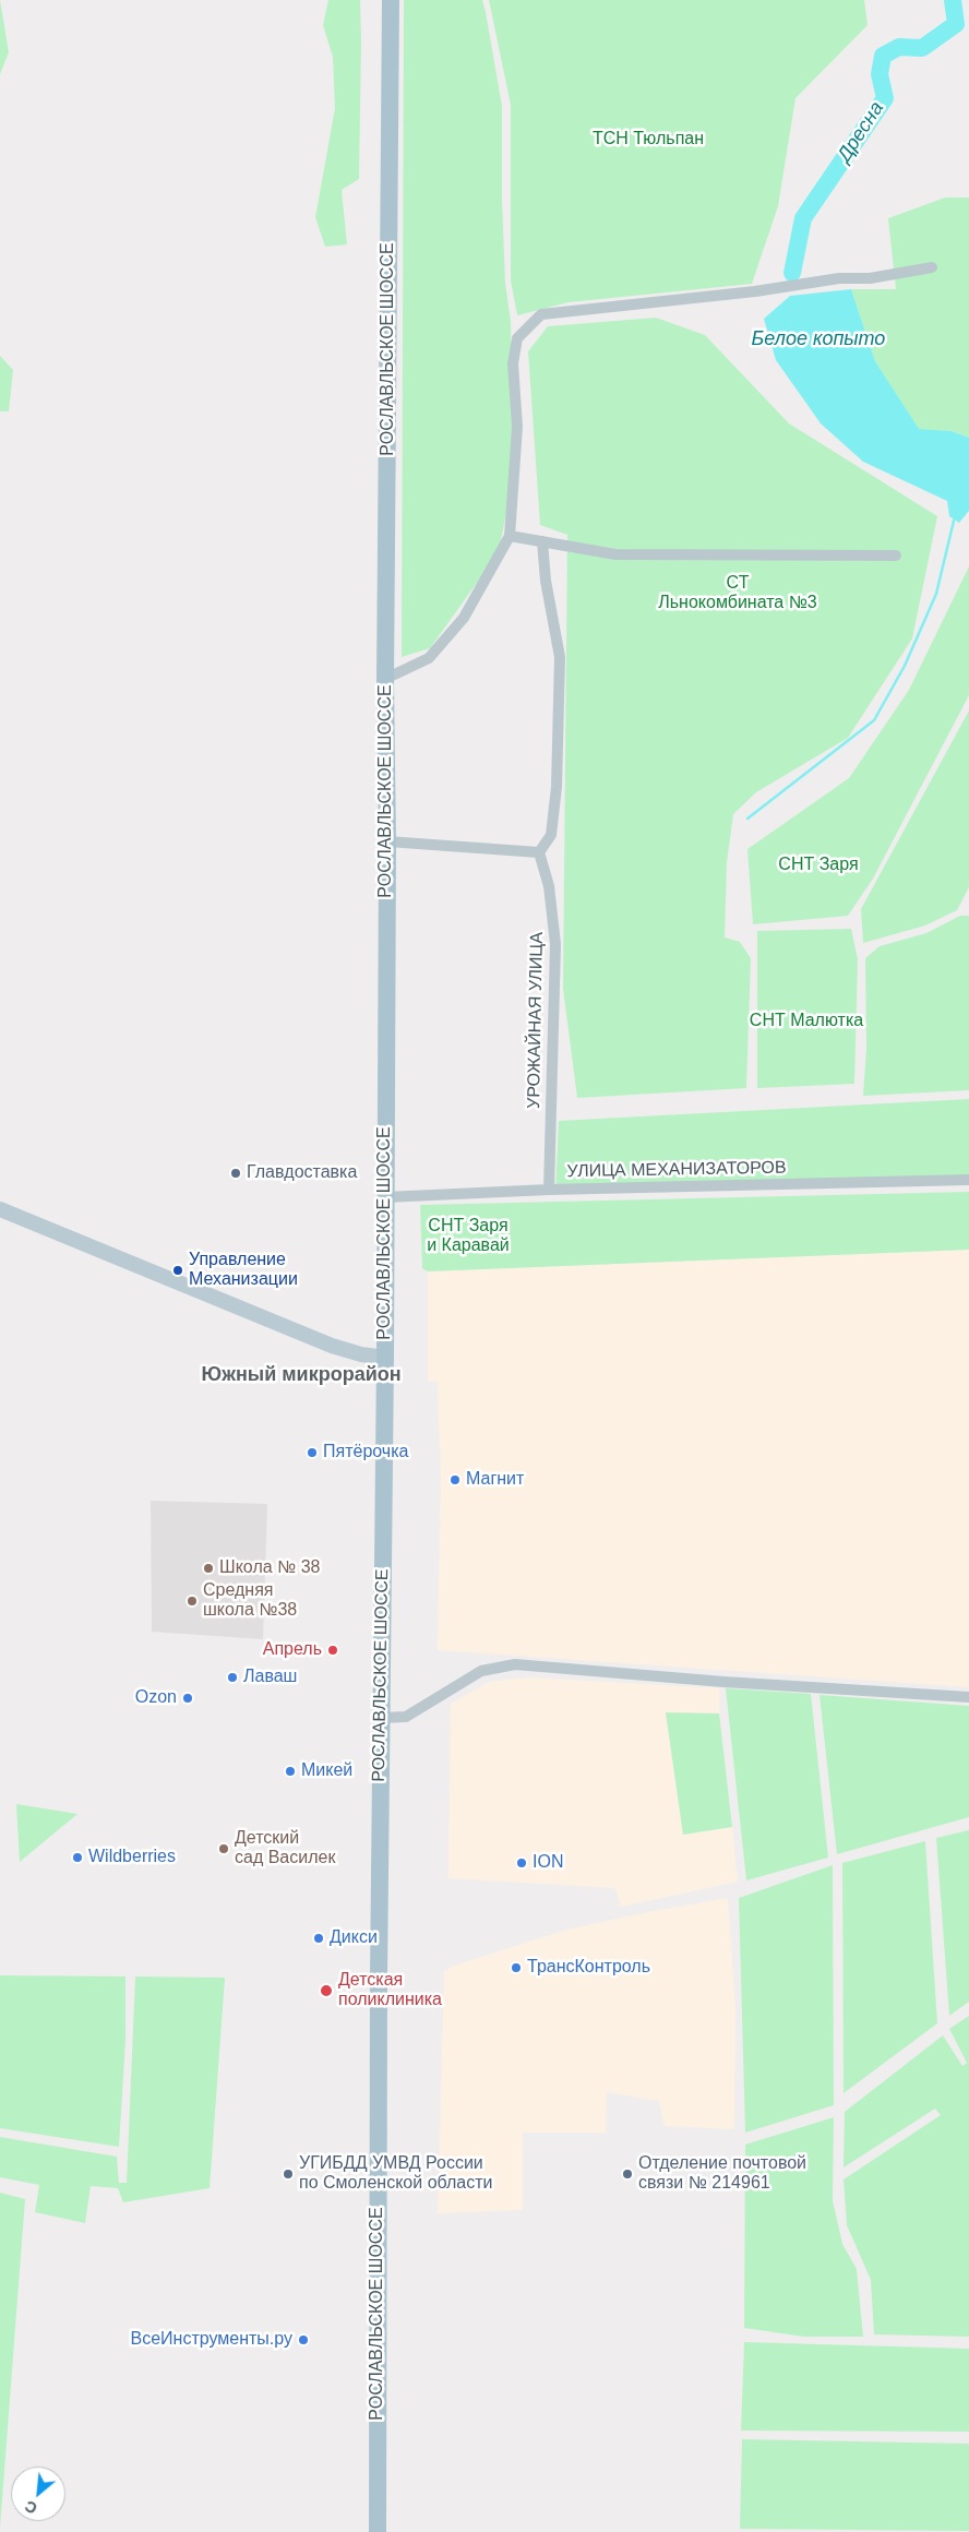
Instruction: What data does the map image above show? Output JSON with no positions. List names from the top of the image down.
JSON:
{
  "streets": {
    "main road": ["РОСЛАВЛЬСКОЕ ШОССЕ"],
    "street": ["УРОЖАЙНАЯ УЛИЦА", "УЛИЦА МЕХАНИЗАТОРОВ"]
  },
  "crossings": [
    ["РОСЛАВЛЬСКОЕ ШОССЕ", "УЛИЦА МЕХАНИЗАТОРОВ"],
    ["УРОЖАЙНАЯ УЛИЦА", "УЛИЦА МЕХАНИЗАТОРОВ"]
  ],
  "districts": ["Южный микрорайон"],
  "water": ["Дресна", "Белое копыто"],
  "parks": [
    "ТСН Тюльпан",
    "СТ Льнокомбината №3",
    "СНТ Заря",
    "СНТ Малютка",
    "СНТ Заря и Каравай"
  ],
  "places": [
    "Главдоставка",
    "Управление Механизации",
    "Пятёрочка",
    "Магнит",
    "Школа № 38",
    "Средняя школа №38",
    "Апрель",
    "Лаваш",
    "Ozon",
    "Микей",
    "Детский сад Василек",
    "Wildberries",
    "ION",
    "Дикси",
    "ТрансКонтроль",
    "Детская поликлиника",
    "УГИБДД УМВД России по Смоленской области",
    "Отделение почтовой связи № 214961",
    "ВсеИнструменты.ру"
  ],
  "north": "bottom left"
}
